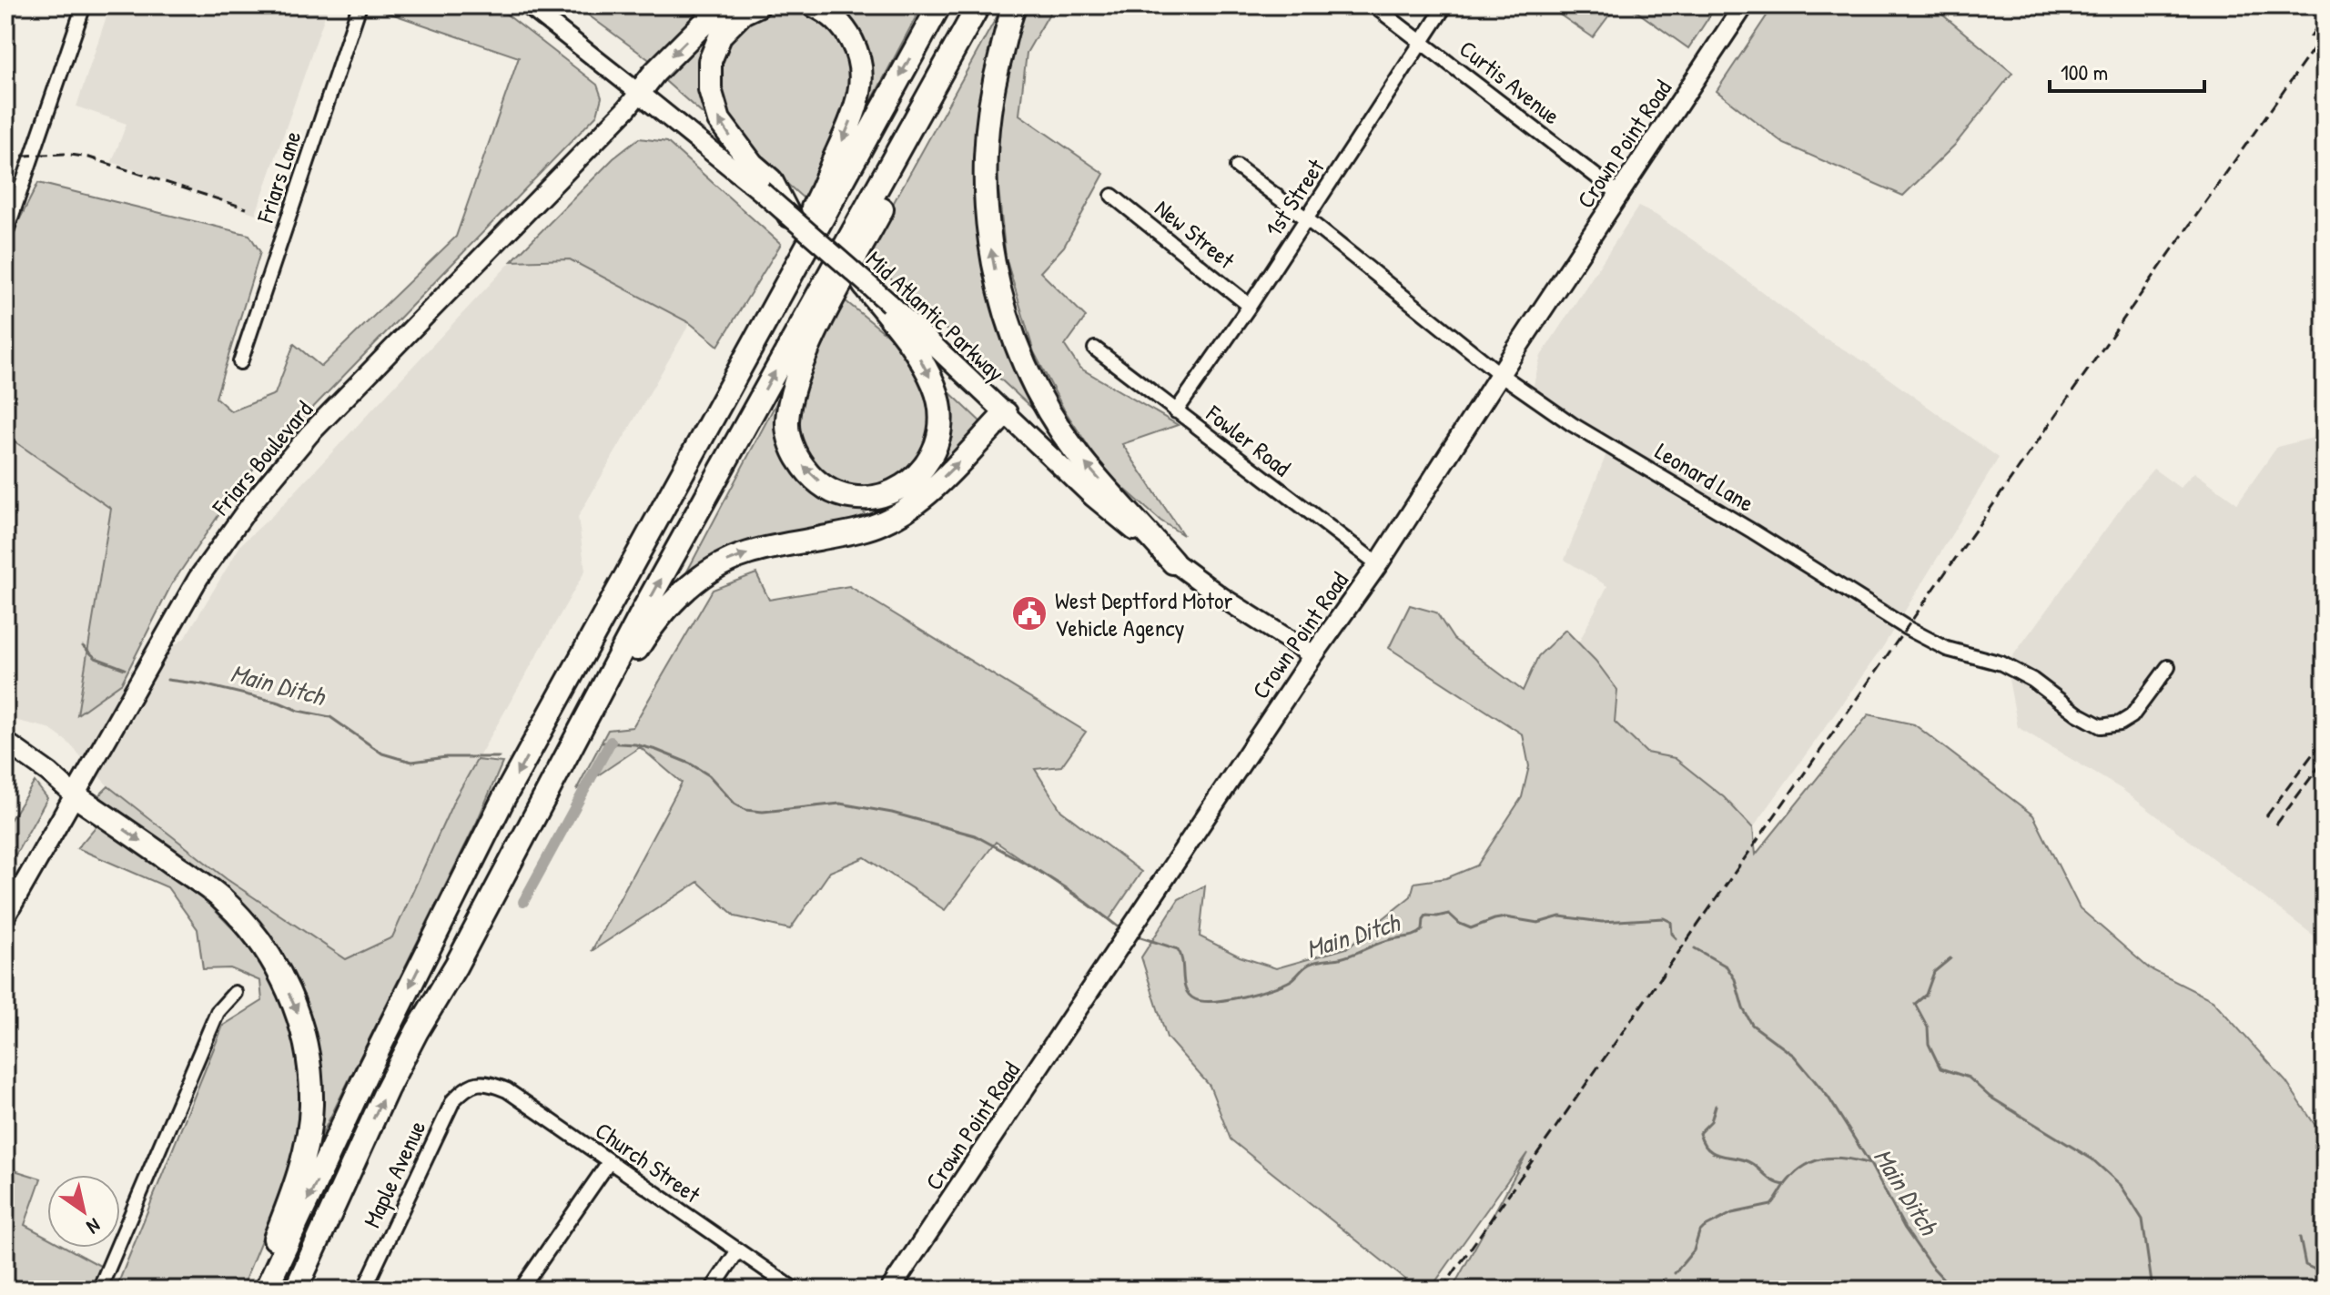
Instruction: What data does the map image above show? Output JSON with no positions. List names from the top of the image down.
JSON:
{
  "streets": {
    "main road": ["Crown Point Road", "Mid Atlantic Parkway", "Friars Boulevard"],
    "street": [
      "Curtis Avenue",
      "Friars Lane",
      "1st Street",
      "New Street",
      "Fowler Road",
      "Leonard Lane",
      "Church Street",
      "Maple Avenue"
    ]
  },
  "crossings": [
    ["Curtis Avenue", "Crown Point Road"],
    ["Curtis Avenue", "1st Street"],
    ["Crown Point Road", "Mid Atlantic Parkway"],
    ["Crown Point Road", "Fowler Road"],
    ["Crown Point Road", "Leonard Lane"],
    ["1st Street", "New Street"],
    ["1st Street", "Fowler Road"],
    ["1st Street", "Leonard Lane"],
    ["Church Street", "Maple Avenue"]
  ],
  "water": ["Main Ditch"],
  "places": {
    "public building": ["West Deptford Motor Vehicle Agency"]
  },
  "scale_bar": "100 m",
  "north": "bottom right"
}
